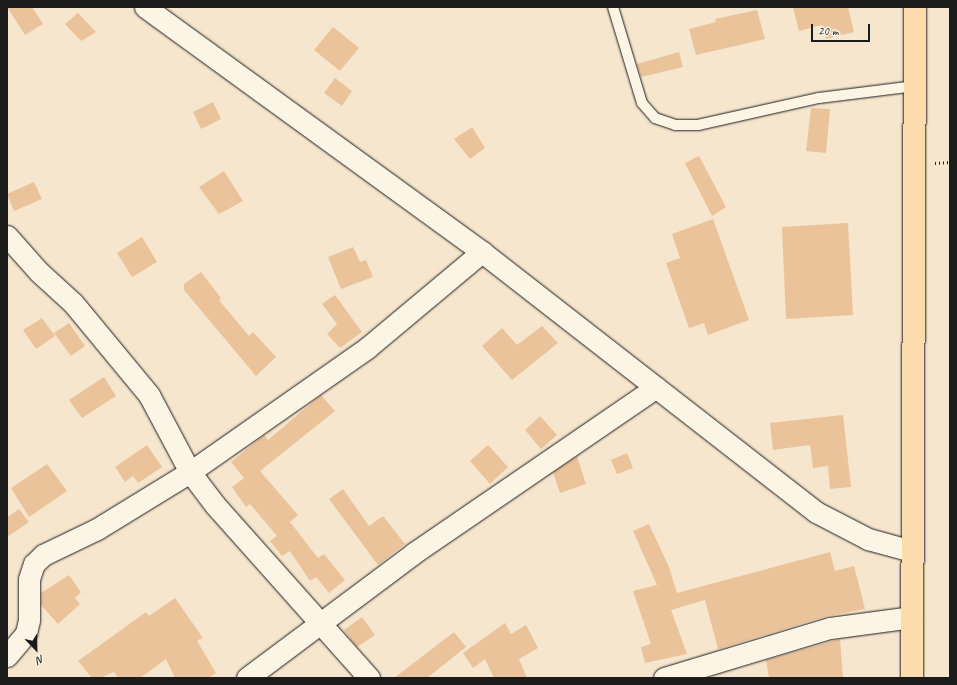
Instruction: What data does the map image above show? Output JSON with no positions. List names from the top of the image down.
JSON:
{
  "scale_bar": "20 m",
  "north": "bottom right"
}
